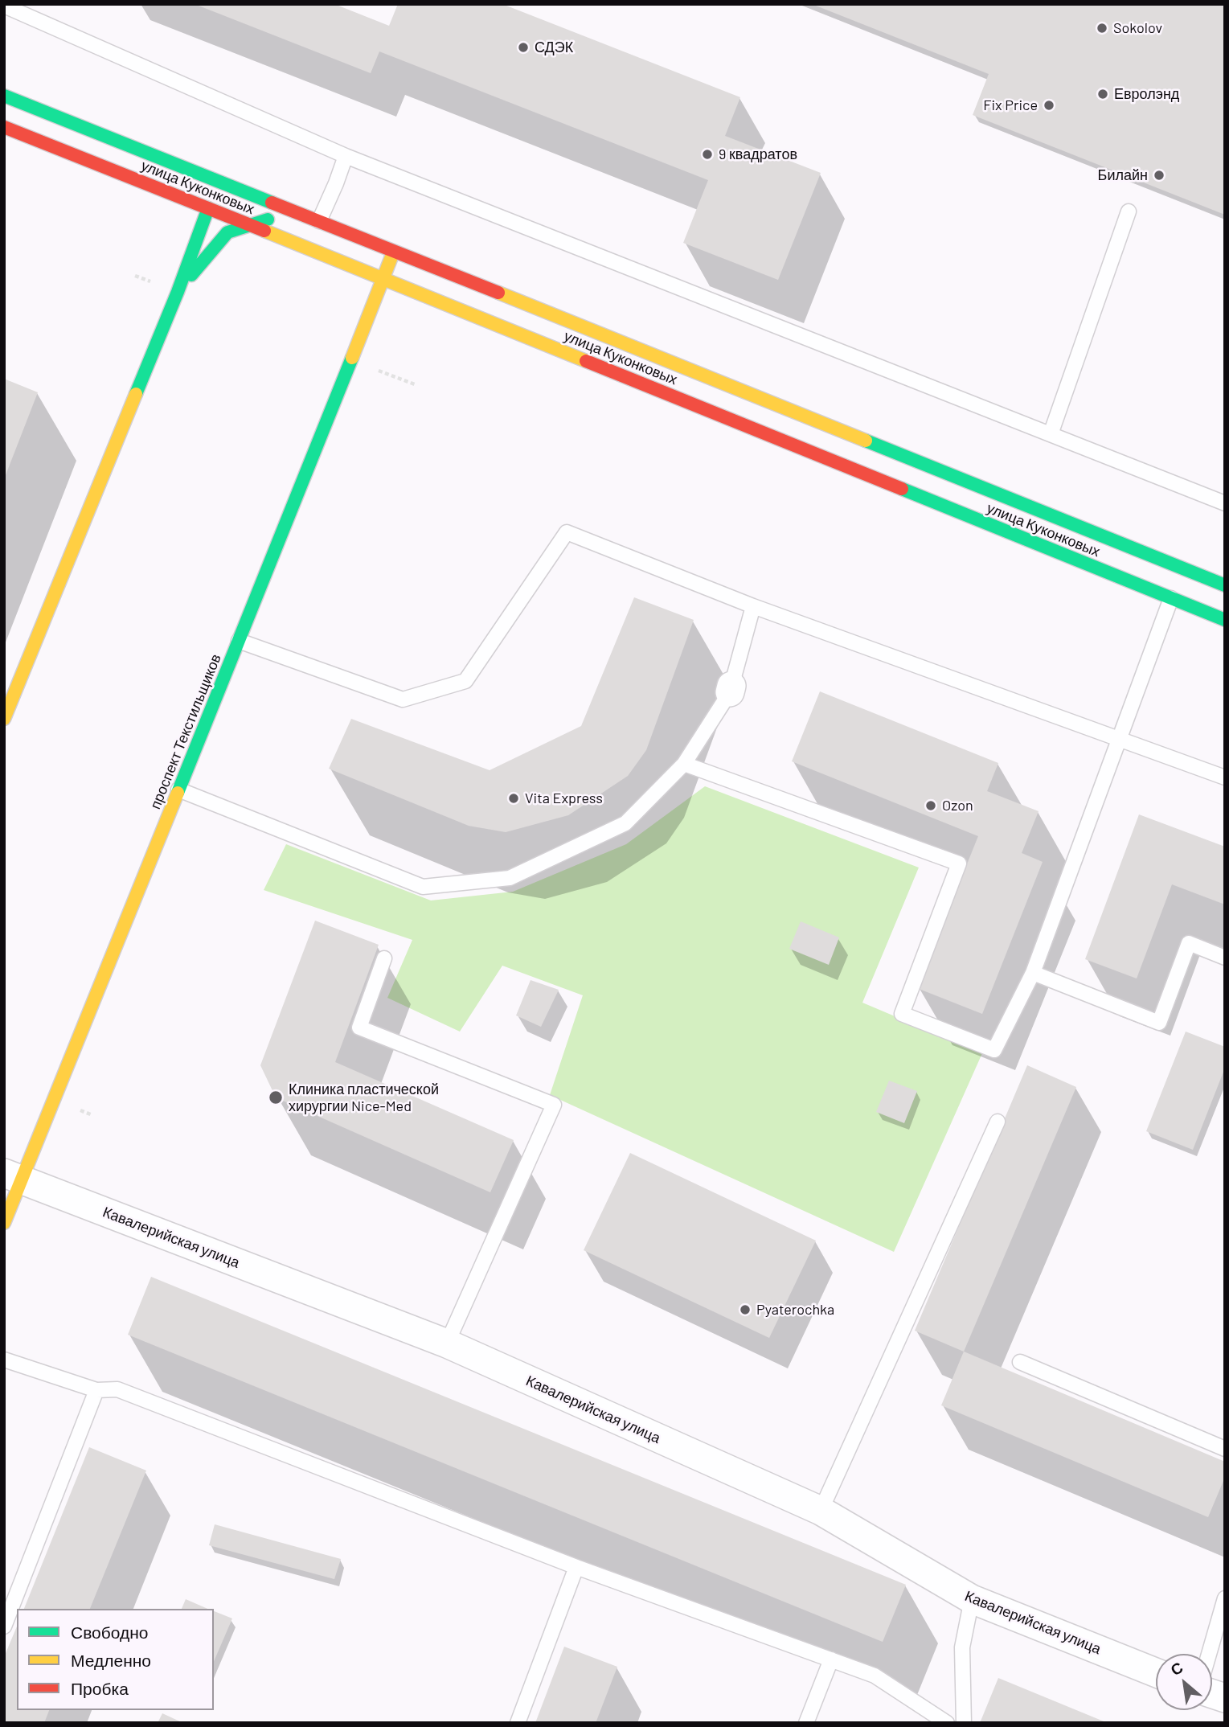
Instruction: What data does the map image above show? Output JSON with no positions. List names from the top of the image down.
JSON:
{
  "streets": {
    "main road": ["улица Куконковых", "проспект Текстильщиков"],
    "street": ["Кавалерийская улица"]
  },
  "crossings": [
    ["улица Куконковых", "проспект Текстильщиков"],
    ["проспект Текстильщиков", "Кавалерийская улица"]
  ],
  "places": [
    "Sokolov",
    "СДЭК",
    "Евролэнд",
    "Fix Price",
    "9 квадратов",
    "Билайн",
    "Vita Express",
    "Ozon",
    "Клиника пластической хирургии Nice-Med",
    "Pyaterochka"
  ],
  "legend": ["Свободно", "Медленно", "Пробка"],
  "north": "top left"
}
